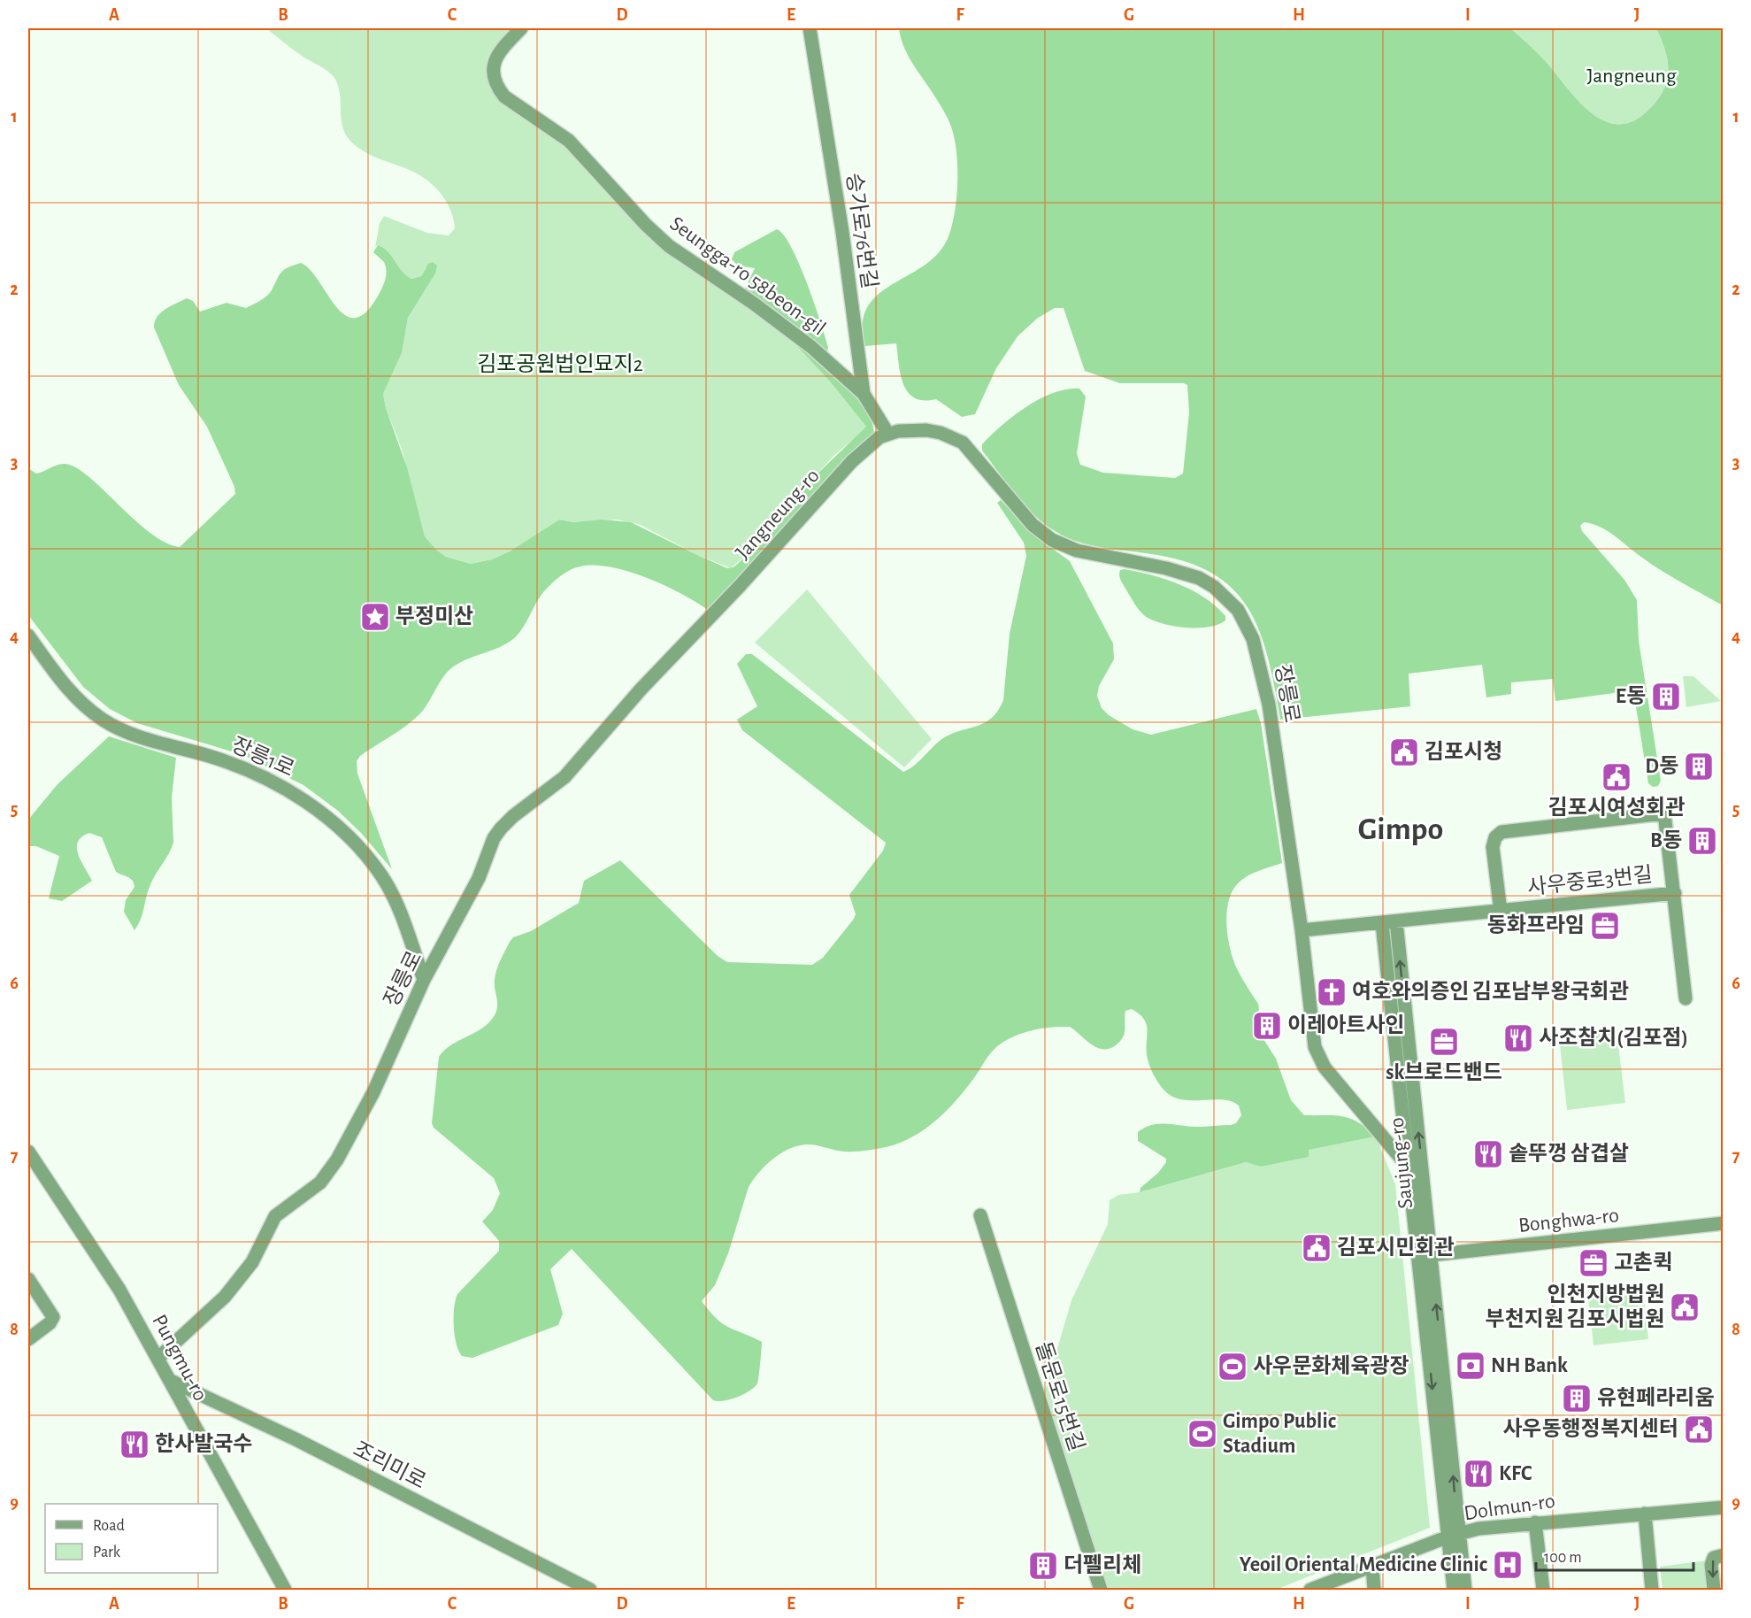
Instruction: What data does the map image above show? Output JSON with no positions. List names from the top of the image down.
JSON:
{
  "streets": {
    "street": [
      "승가로76번길",
      "Seungga-ro 58beon-gil",
      "Jangneung-ro",
      "장릉로",
      "장릉1로",
      "사우중로3번길",
      "Saujung-ro",
      "Bonghwa-ro",
      "Pungmu-ro",
      "돌문로15번길",
      "조리미로",
      "Dolmun-ro"
    ]
  },
  "crossings": [
    ["승가로76번길", "Seungga-ro 58beon-gil"],
    ["승가로76번길", "Jangneung-ro"],
    ["승가로76번길", "장릉로"],
    ["Jangneung-ro", "장릉로"],
    ["Jangneung-ro", "장릉1로"],
    ["장릉로", "장릉1로"],
    ["장릉로", "사우중로3번길"],
    ["장릉로", "Saujung-ro"],
    ["장릉로", "Pungmu-ro"],
    ["사우중로3번길", "Saujung-ro"],
    ["Saujung-ro", "Bonghwa-ro"],
    ["Saujung-ro", "Dolmun-ro"],
    ["Pungmu-ro", "조리미로"]
  ],
  "districts": ["Gimpo"],
  "parks": ["Jangneung", "김포공원법인묘지2"],
  "places": {
    "place": ["부정미산"],
    "building": [
      "E동",
      "D동",
      "B동",
      "이레아트사인",
      "유현페라리움",
      "더펠리체"
    ],
    "public building": [
      "김포시청",
      "김포시여성회관",
      "김포시민회관",
      "인천지방법원 부천지원 김포시법원",
      "사우동행정복지센터"
    ],
    "office": ["동화프라임", "sk브로드밴드", "고촌퀵"],
    "church": ["여호와의증인 김포남부왕국회관"],
    "restaurant": [
      "사조참치(김포점)",
      "솥뚜껑 삼겹살",
      "한사발국수",
      "KFC"
    ],
    "bank": ["NH Bank"],
    "sports": ["사우문화체육광장", "Gimpo Public Stadium"],
    "hospital": ["Yeoil Oriental Medicine Clinic"]
  },
  "legend": ["Road", "Park"],
  "scale_bar": "100 m",
  "grid": {
    "columns": [
      "A",
      "B",
      "C",
      "D",
      "E",
      "F",
      "G",
      "H",
      "I",
      "J"
    ],
    "rows": [
      "1",
      "2",
      "3",
      "4",
      "5",
      "6",
      "7",
      "8",
      "9"
    ]
  }
}
